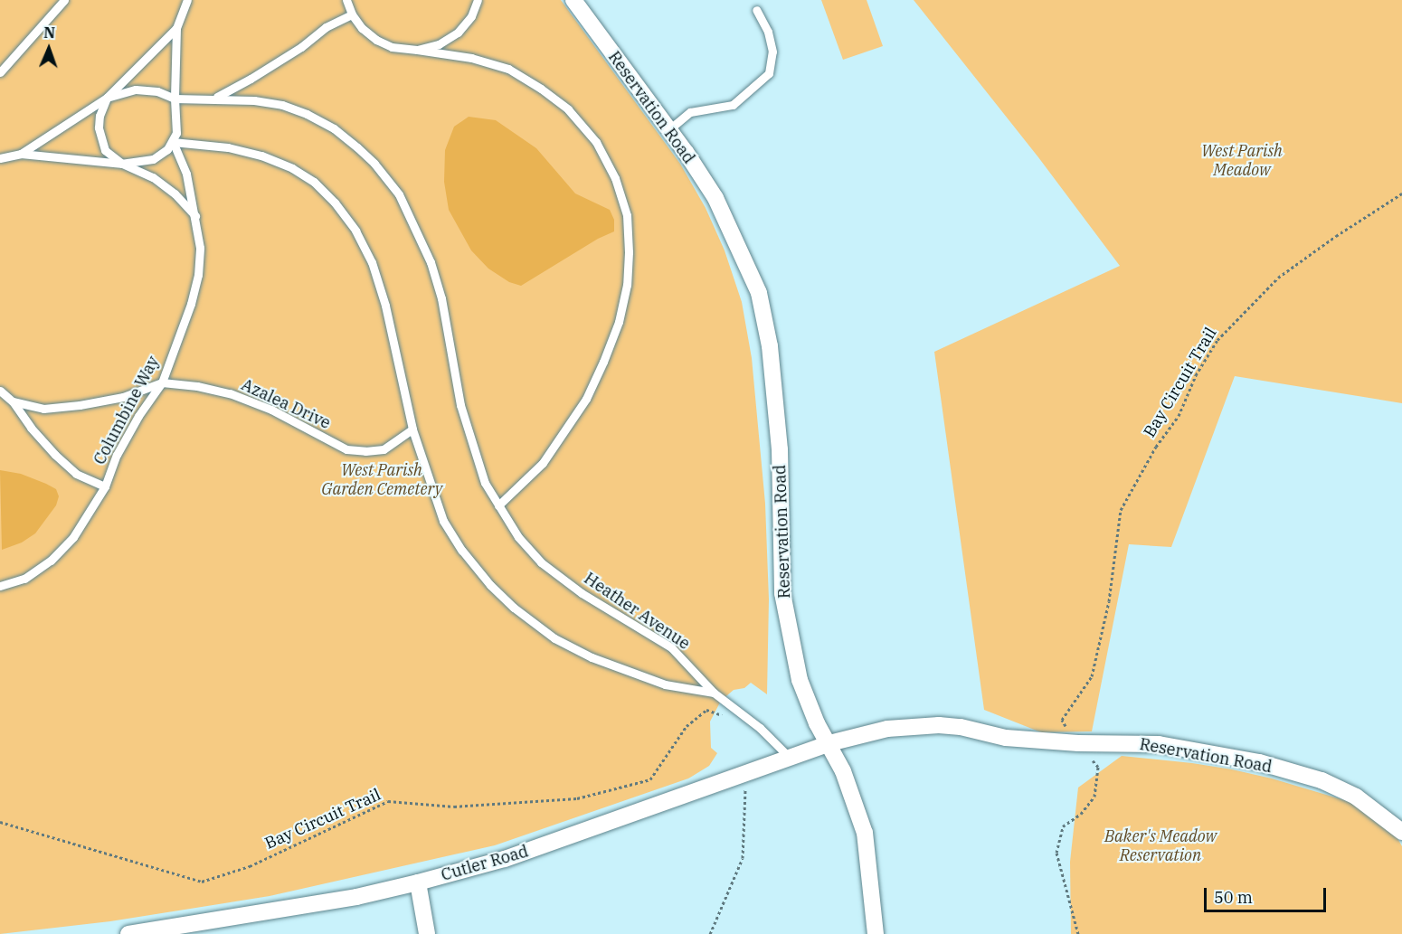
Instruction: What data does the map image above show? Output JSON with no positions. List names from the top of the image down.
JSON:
{
  "streets": {
    "street": ["Reservation Road", "Cutler Road"],
    "lane": ["Azalea Drive", "Columbine Way", "Heather Avenue"],
    "path": ["Bay Circuit Trail"]
  },
  "crossings": [
    ["Reservation Road", "Bay Circuit Trail"],
    ["Reservation Road", "Cutler Road"],
    ["Azalea Drive", "Columbine Way"],
    ["Columbine Way", "Heather Avenue"],
    ["Heather Avenue", "Cutler Road"]
  ],
  "parks": ["West Parish Meadow", "West Parish Garden Cemetery", "Baker's Meadow Reservation"],
  "scale_bar": "50 m",
  "north": "top"
}
